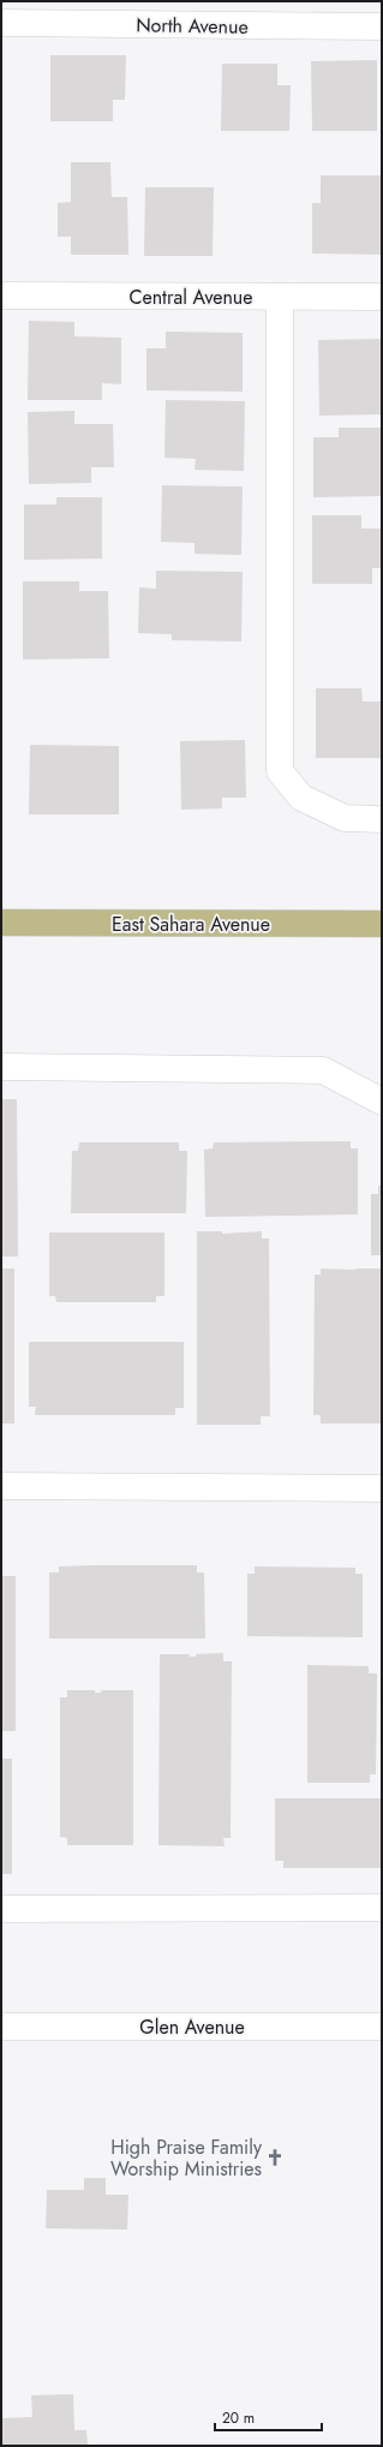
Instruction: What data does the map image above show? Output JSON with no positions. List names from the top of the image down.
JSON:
{
  "streets": {
    "main road": ["East Sahara Avenue"],
    "street": ["North Avenue", "Central Avenue", "Glen Avenue"]
  },
  "places": {
    "church": ["High Praise Family Worship Ministries"]
  },
  "scale_bar": "20 m"
}
